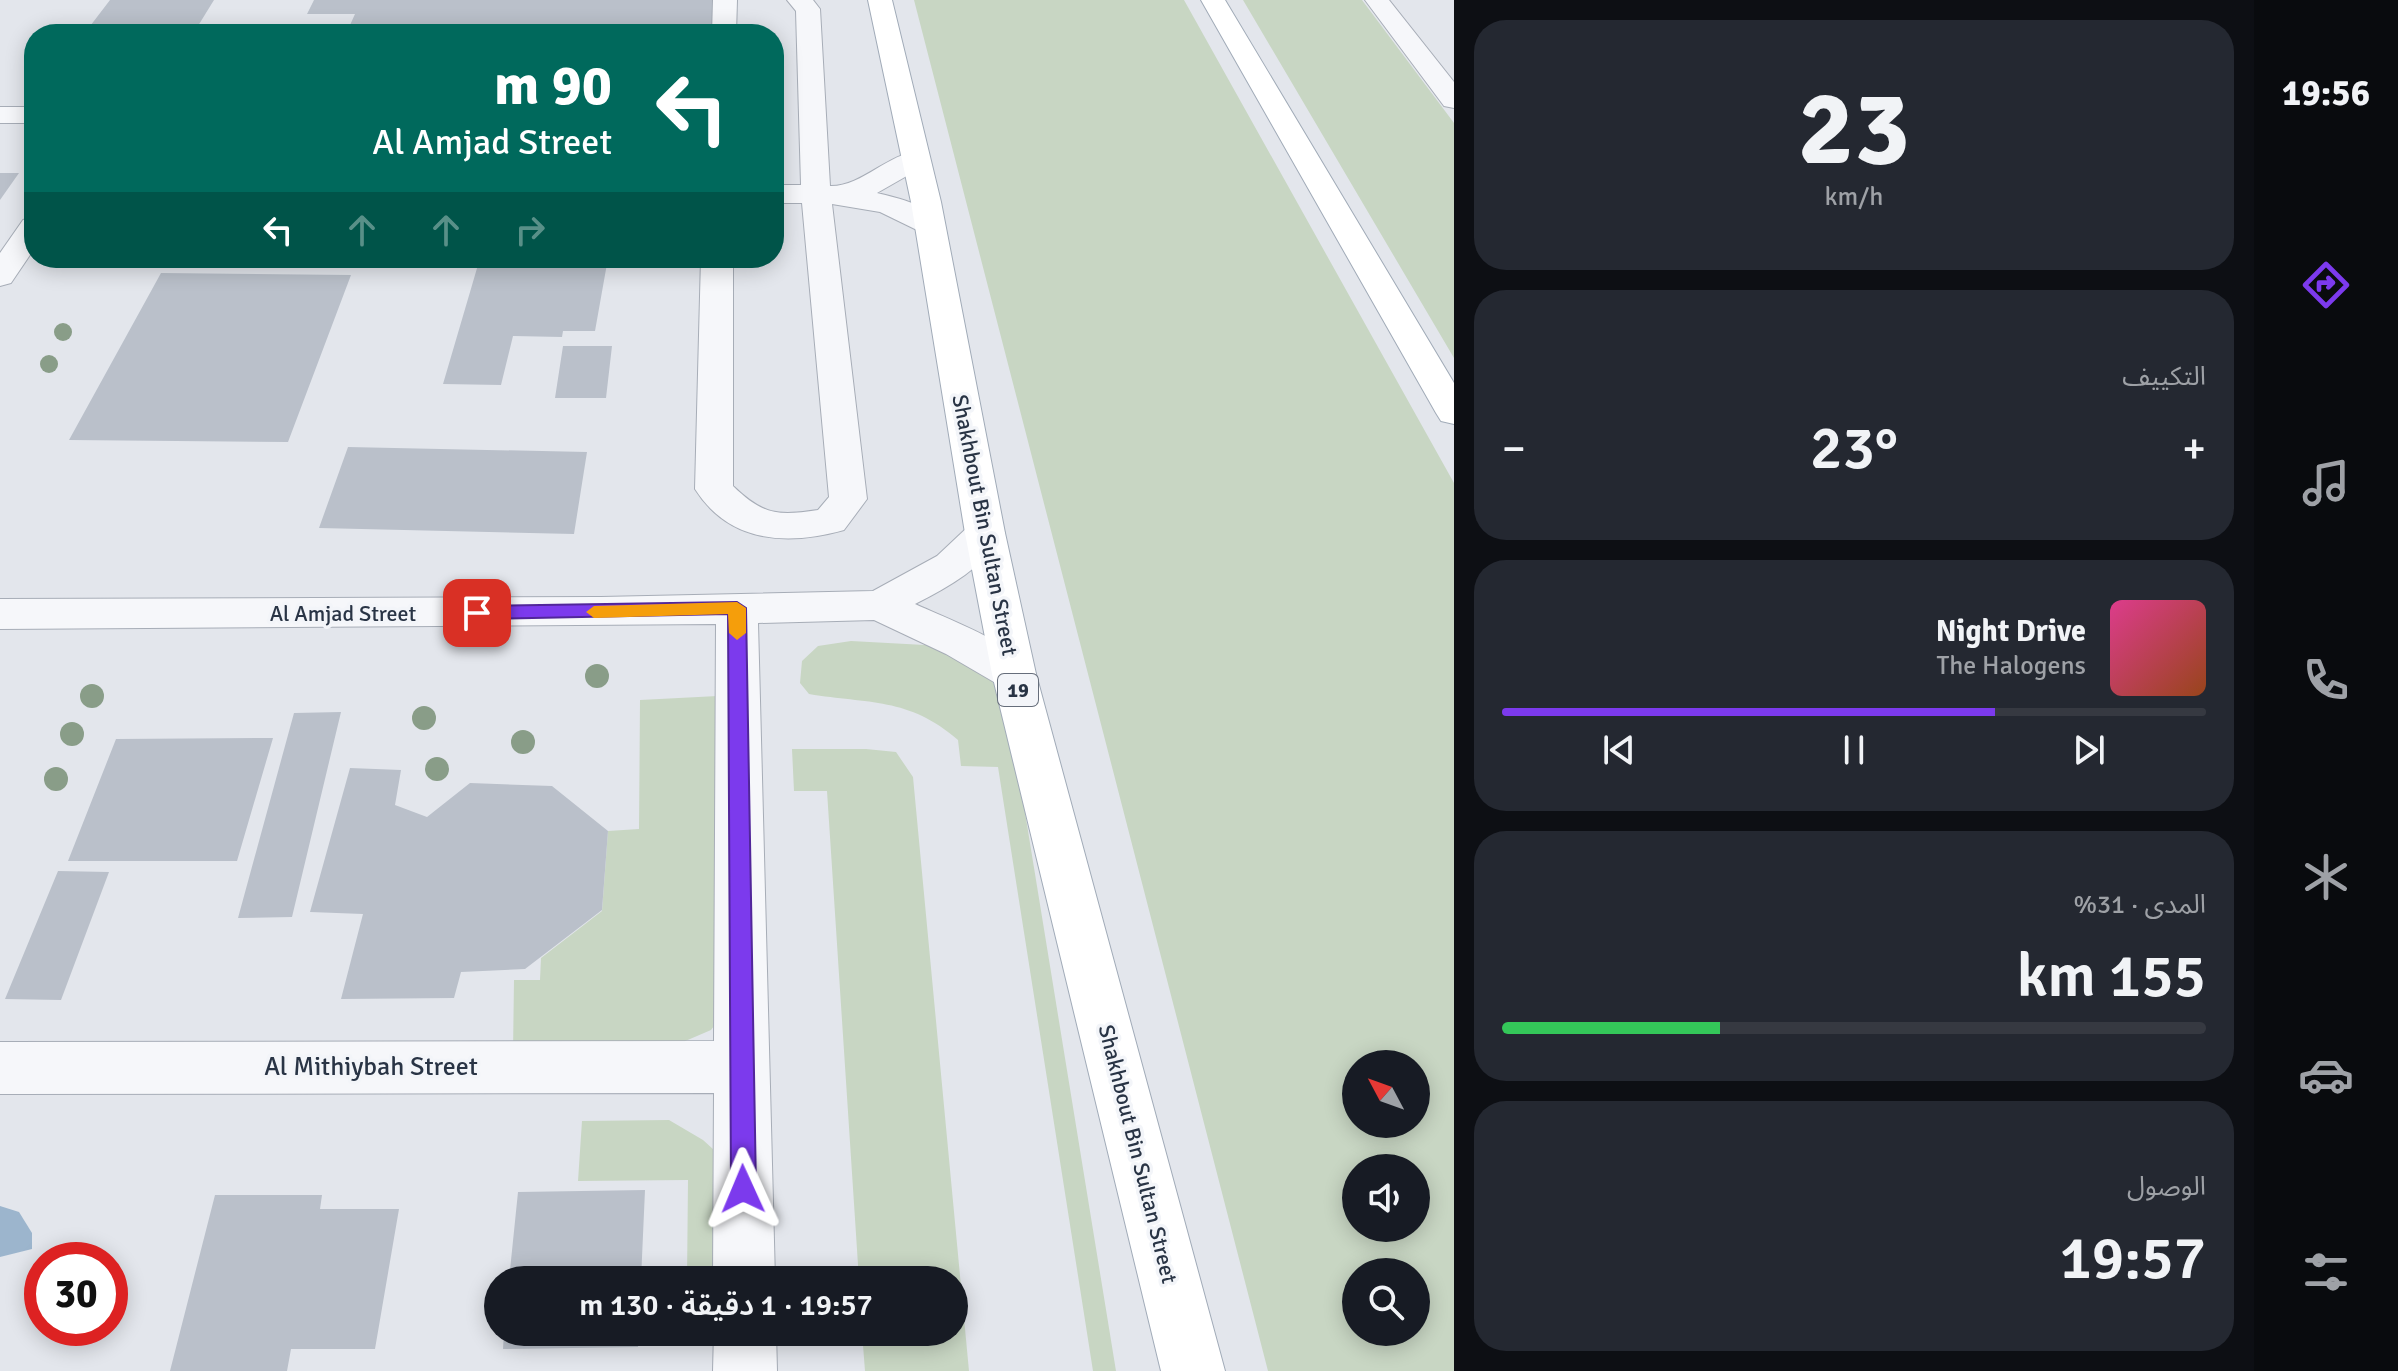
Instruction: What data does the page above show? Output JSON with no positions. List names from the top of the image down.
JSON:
{
  "streets": {
    "main road": ["Shakhbout Bin Sultan Street", "19"],
    "street": ["Al Amjad Street", "Al Mithiybah Street"]
  },
  "crossings": [
    ["Shakhbout Bin Sultan Street", "Al Amjad Street"]
  ],
  "north": "top left",
  "page": {
    "tabs": "19:56",
    "tile": [
      ["23", "km/h"],
      "التكييف",
      ["المدى · 31%", "155 km"],
      ["الوصول", "19:57"]
    ],
    "turn": ["90 m", "Al Amjad Street"],
    "heat": ["−", "23°", "+"],
    "song": ["Night Drive", "The Halogens"],
    "limit": "30",
    "trip": "19:57 · 1 دقيقة · 130 m"
  }
}
